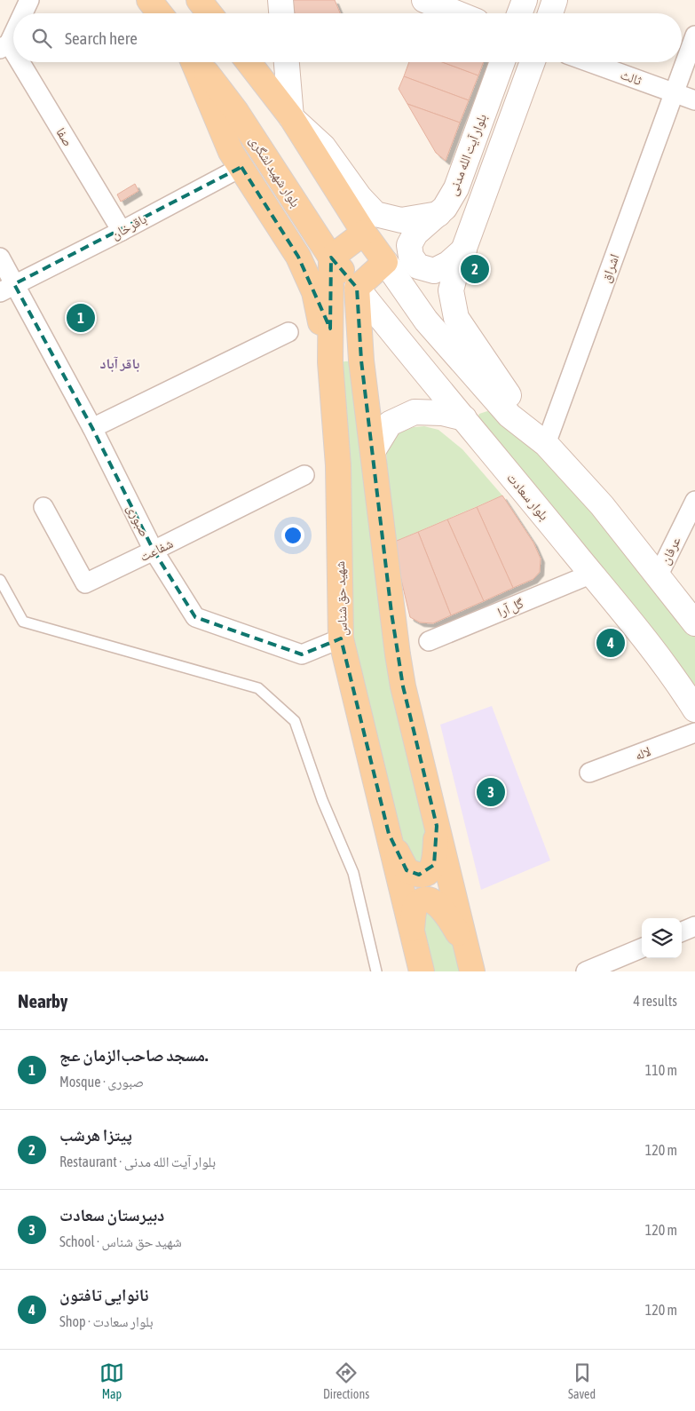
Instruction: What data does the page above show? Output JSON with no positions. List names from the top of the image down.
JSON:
{
  "streets": {
    "main road": [
      "بلوار آیت الله مدنی",
      "بلوار شهید لشگری",
      "بلوار سعادت",
      "شهید حق شناس"
    ],
    "street": [
      "ثالث",
      "صفا",
      "باقرخان",
      "اشراق",
      "صبوری",
      "شفاعت",
      "عرفان",
      "گل آرا",
      "لاله"
    ]
  },
  "crossings": [
    ["ثالث", "اشراق"],
    ["صفا", "باقرخان"],
    ["بلوار آیت الله مدنی", "اشراق"],
    ["بلوار شهید لشگری", "بلوار سعادت"],
    ["بلوار شهید لشگری", "شهید حق شناس"],
    ["باقرخان", "صبوری"],
    ["بلوار سعادت", "گل آرا"],
    ["صبوری", "شفاعت"],
    ["صبوری", "شهید حق شناس"]
  ],
  "districts": ["باقر آباد"],
  "page": {
    "search": "Search here",
    "pins": [
      "2",
      "1",
      "4",
      "3"
    ],
    "heading": ["Nearby", "4 results"],
    "list": [
      {
        "mark": "1",
        "name": "مسجد صاحب‌الزمان عج.",
        "note": "Mosque · صبوری",
        "value": "110 m"
      },
      {
        "mark": "2",
        "name": "پیتزا هرشب",
        "note": "Restaurant · بلوار آیت الله مدنی",
        "value": "120 m"
      },
      {
        "mark": "3",
        "name": "دبیرستان سعادت",
        "note": "School · شهید حق شناس",
        "value": "120 m"
      },
      {
        "mark": "4",
        "name": "نانوایی تافتون",
        "note": "Shop · بلوار سعادت",
        "value": "120 m"
      }
    ],
    "nav": ["Map", "Directions", "Saved"]
  }
}
